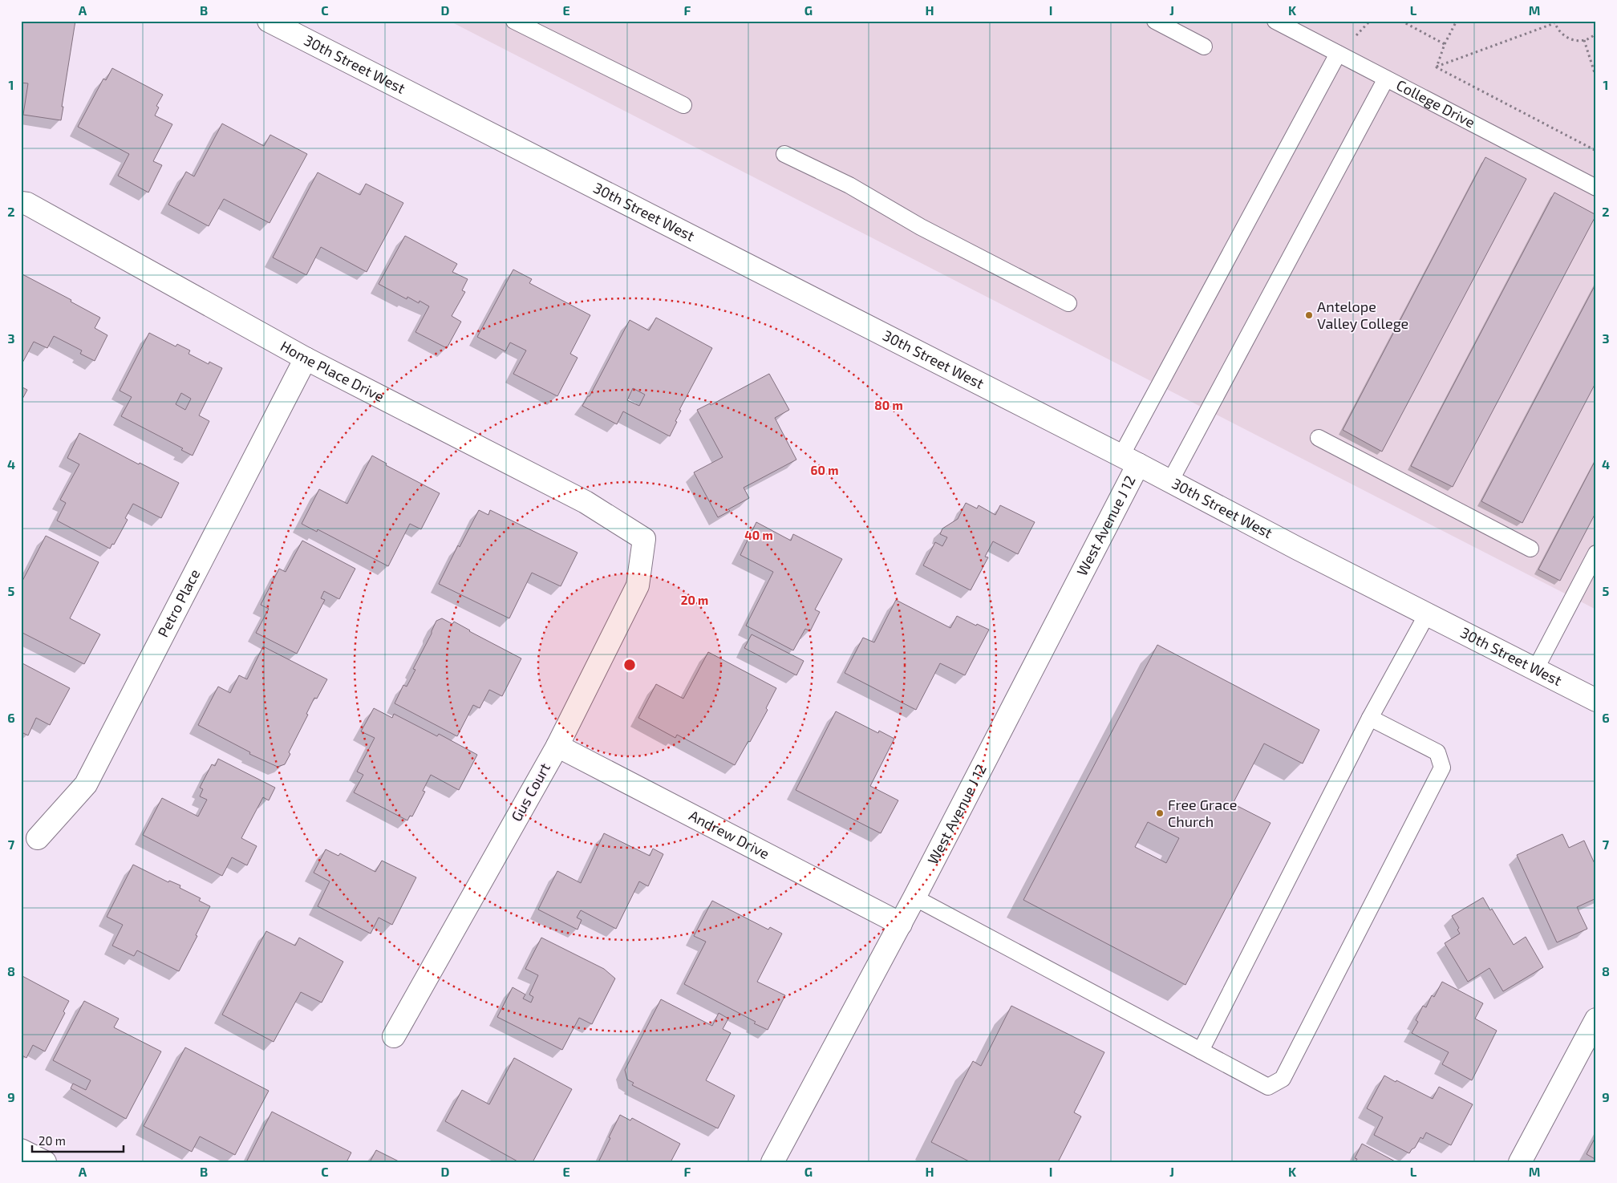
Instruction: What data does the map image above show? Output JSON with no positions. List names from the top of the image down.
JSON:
{
  "streets": {
    "street": [
      "30th Street West",
      "Home Place Drive",
      "West Avenue J 12",
      "Petro Place",
      "Gus Court",
      "Andrew Drive"
    ],
    "lane": ["College Drive"]
  },
  "crossings": [
    ["30th Street West", "West Avenue J 12"],
    ["Home Place Drive", "Petro Place"],
    ["Home Place Drive", "Gus Court"],
    ["West Avenue J 12", "Andrew Drive"],
    ["Gus Court", "Andrew Drive"]
  ],
  "places": ["Antelope Valley College", "Free Grace Church"],
  "scale_bar": "20 m",
  "grid": {
    "columns": [
      "A",
      "B",
      "C",
      "D",
      "E",
      "F",
      "G",
      "H",
      "I",
      "J",
      "K",
      "L",
      "M"
    ],
    "rows": [
      "1",
      "2",
      "3",
      "4",
      "5",
      "6",
      "7",
      "8",
      "9"
    ]
  },
  "rings": [
    "80 m",
    "60 m",
    "40 m",
    "20 m"
  ]
}
